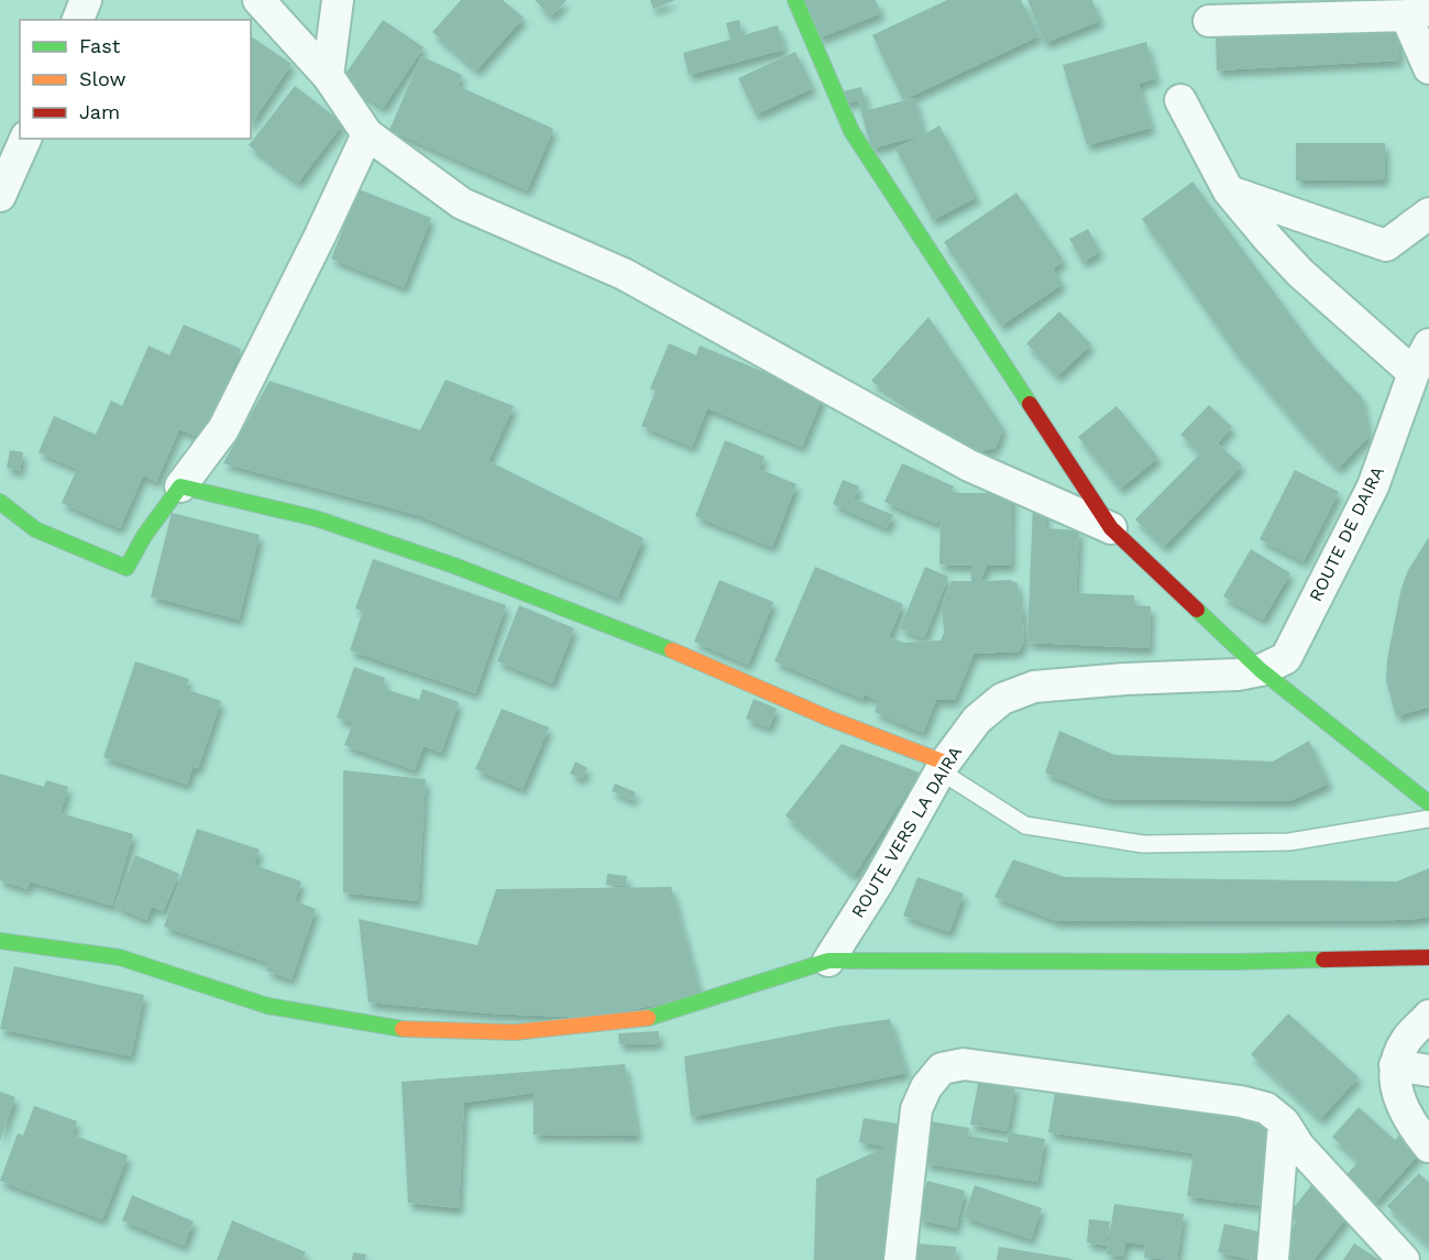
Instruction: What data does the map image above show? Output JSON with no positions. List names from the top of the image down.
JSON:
{
  "streets": {
    "street": ["ROUTE DE DAIRA", "ROUTE VERS LA DAIRA"]
  },
  "crossings": [
    ["ROUTE DE DAIRA", "ROUTE VERS LA DAIRA"]
  ],
  "legend": ["Fast", "Slow", "Jam"]
}
